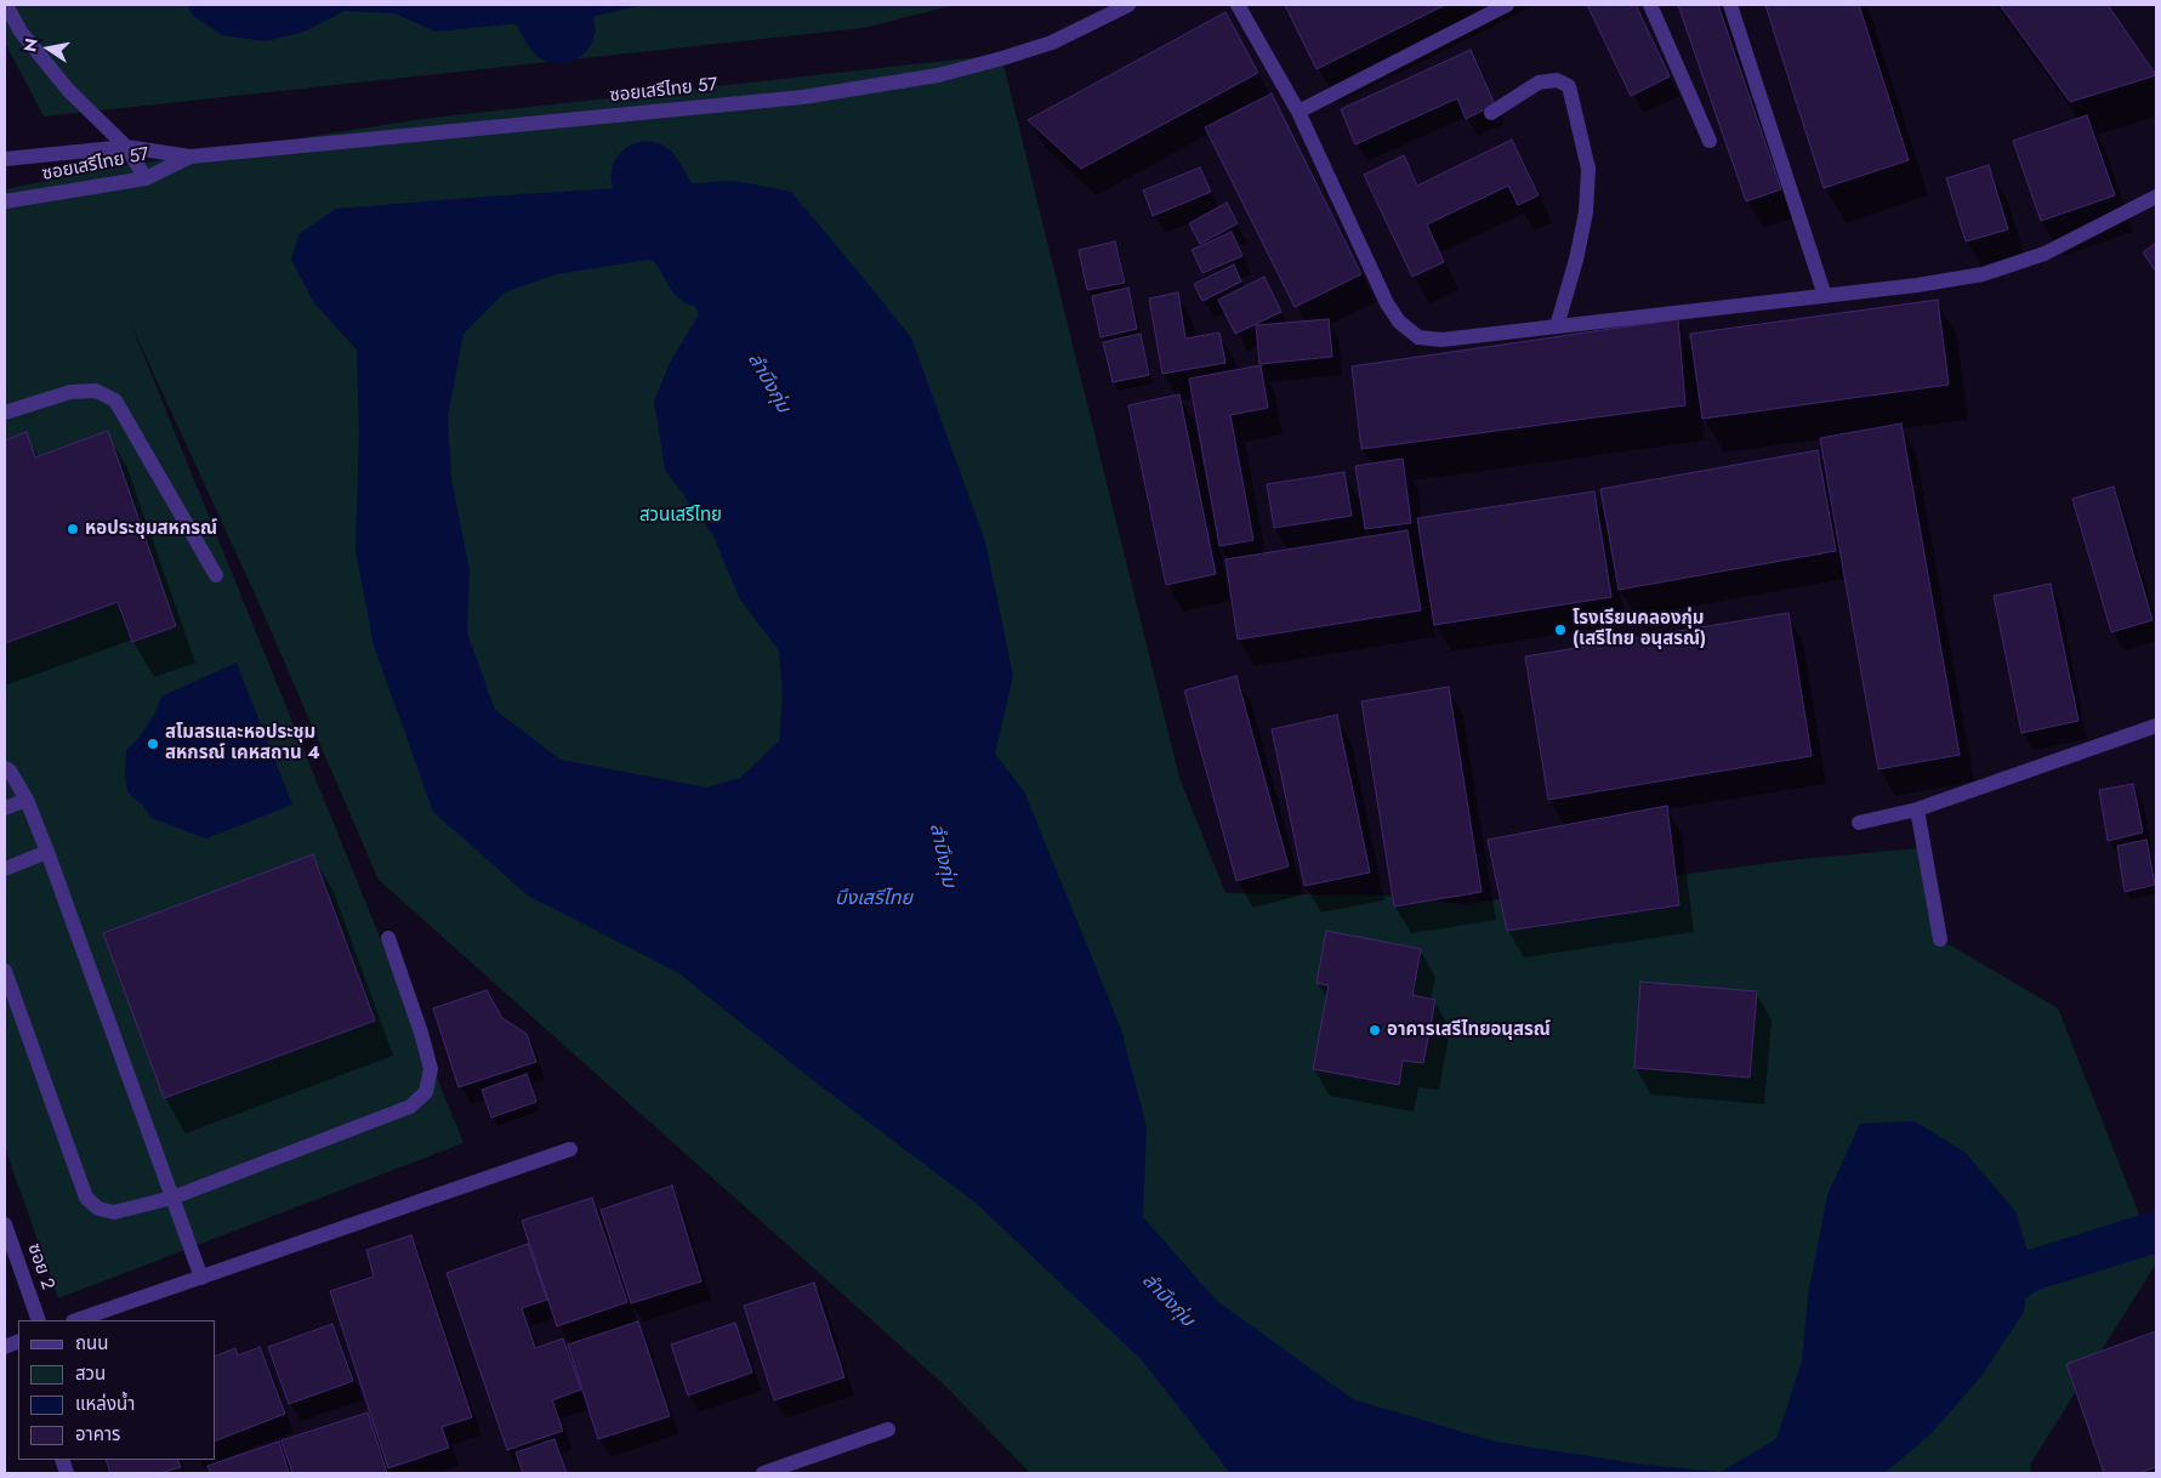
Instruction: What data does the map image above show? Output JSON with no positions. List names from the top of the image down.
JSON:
{
  "streets": {
    "street": ["ซอยเสรีไทย 57", "ซอย 2"]
  },
  "water": ["ลำบึงกุ่ม", "บึงเสรีไทย"],
  "parks": ["สวนเสรีไทย"],
  "places": [
    "หอประชุมสหกรณ์",
    "โรงเรียนคลองกุ่ม (เสรีไทย อนุสรณ์)",
    "สโมสรและหอประชุม สหกรณ์ เคหสถาน 4",
    "อาคารเสรีไทยอนุสรณ์"
  ],
  "legend": [
    "ถนน",
    "สวน",
    "แหล่งน้ำ",
    "อาคาร"
  ],
  "north": "left"
}
